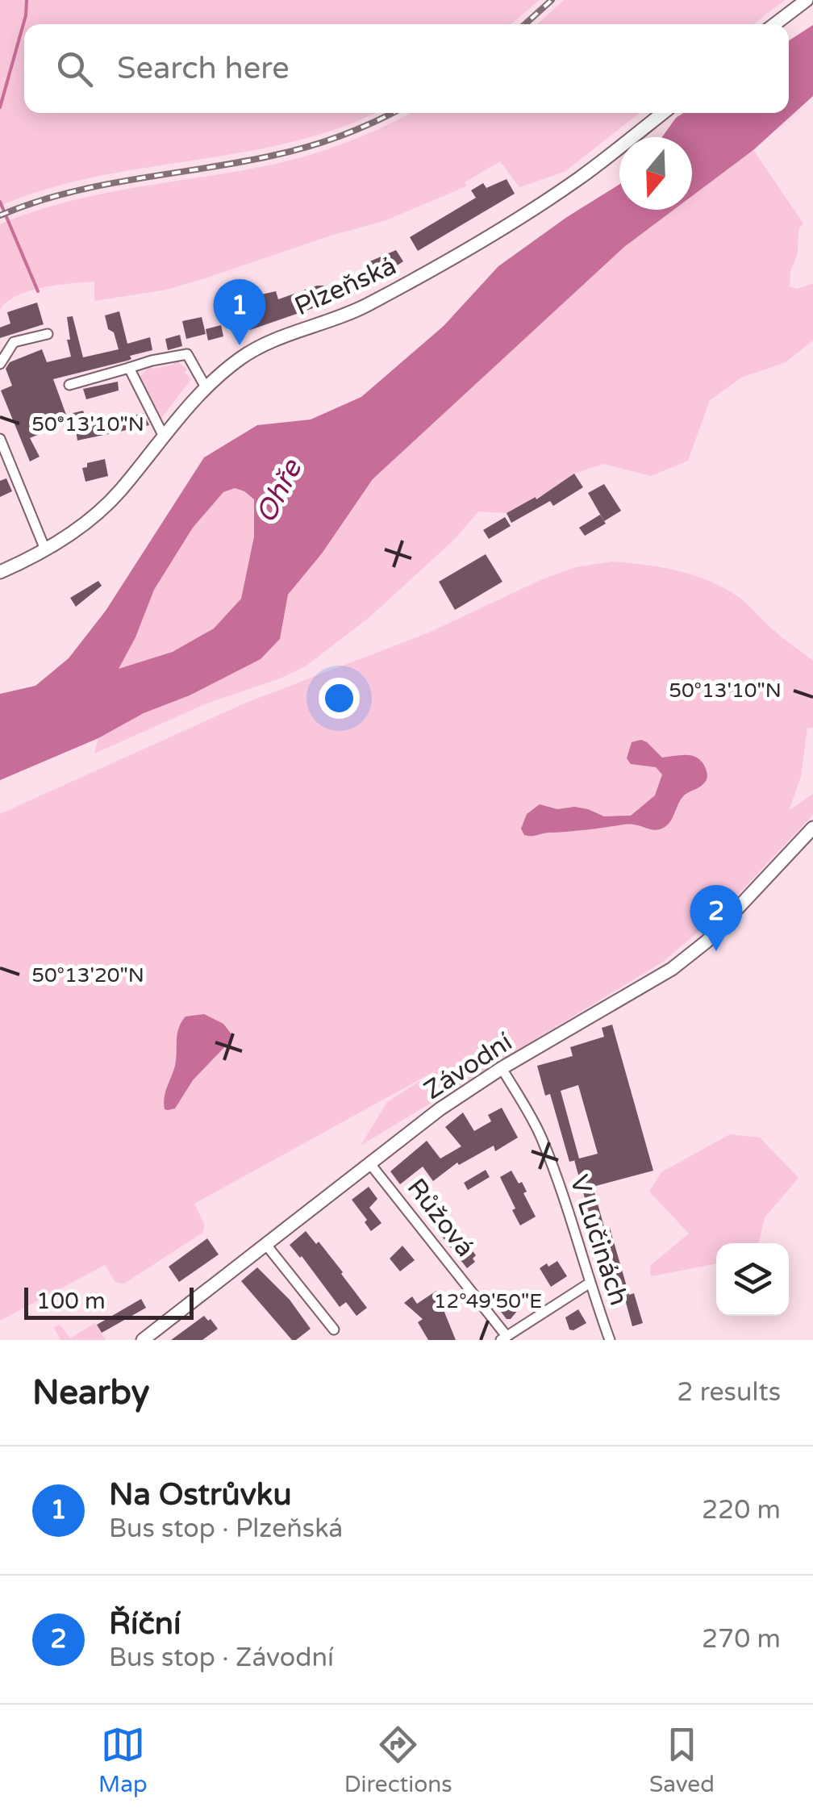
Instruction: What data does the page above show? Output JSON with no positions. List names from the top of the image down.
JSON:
{
  "streets": {
    "street": [
      "Plzeňská",
      "Závodní",
      "Růžová",
      "V Lučinách"
    ]
  },
  "crossings": [
    ["Závodní", "Růžová"],
    ["Závodní", "V Lučinách"]
  ],
  "water": ["Ohře"],
  "scale_bar": "100 m",
  "north": "bottom",
  "page": {
    "search": "Search here",
    "pins": ["1", "2"],
    "scale": "100 m",
    "heading": ["Nearby", "2 results"],
    "list": [
      {
        "mark": "1",
        "name": "Na Ostrůvku",
        "note": "Bus stop · Plzeňská",
        "value": "220 m"
      },
      {
        "mark": "2",
        "name": "Říční",
        "note": "Bus stop · Závodní",
        "value": "270 m"
      }
    ],
    "nav": ["Map", "Directions", "Saved"]
  },
  "coordinates": ["50°13'10\"N", "50°13'20\"N", "12°49'50\"E"]
}
